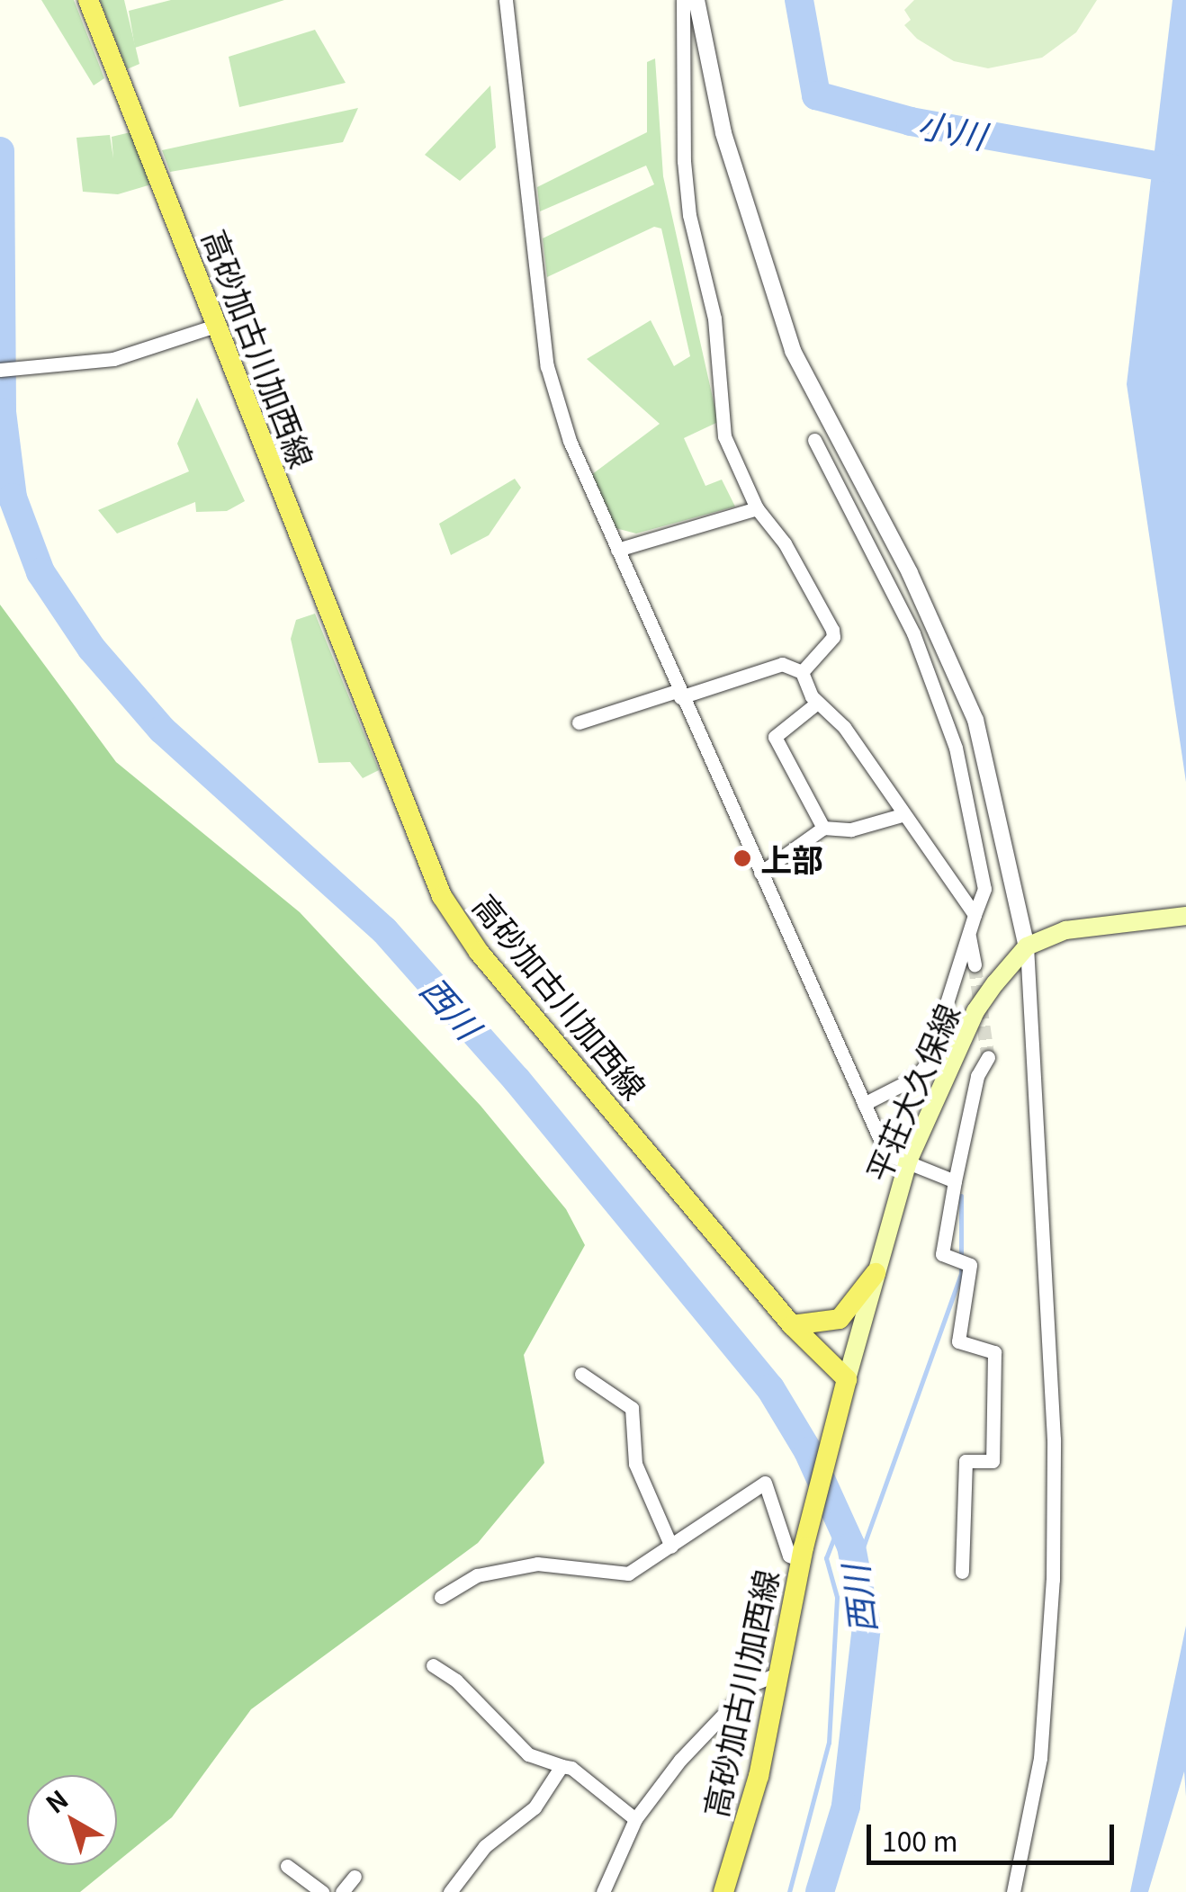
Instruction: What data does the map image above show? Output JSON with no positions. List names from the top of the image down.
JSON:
{
  "streets": {
    "main road": ["高砂加古川加西線", "平荘大久保線"]
  },
  "crossings": [
    ["高砂加古川加西線", "平荘大久保線"]
  ],
  "water": ["小川", "西川"],
  "places": ["上部"],
  "scale_bar": "100 m",
  "north": "top left"
}
